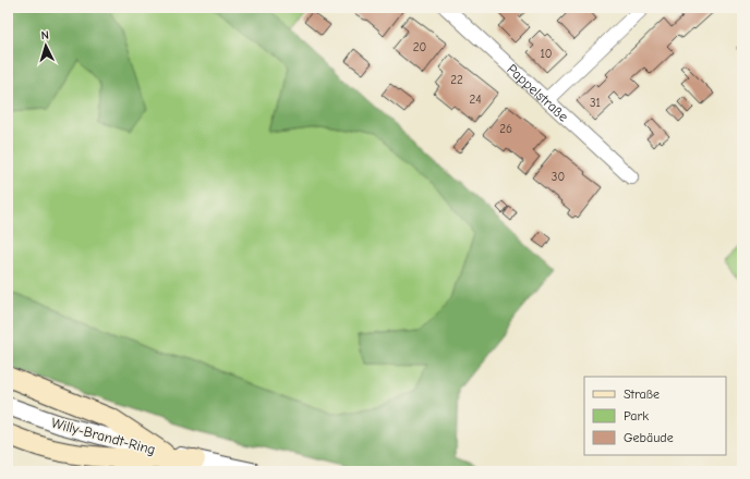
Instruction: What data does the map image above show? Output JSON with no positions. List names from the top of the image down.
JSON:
{
  "streets": {
    "street": ["Pappelstraße", "Willy-Brandt-Ring"]
  },
  "house_numbers": [
    "20",
    "10",
    "22",
    "24",
    "31",
    "26",
    "30"
  ],
  "legend": ["Straße", "Park", "Gebäude"],
  "north": "top"
}
